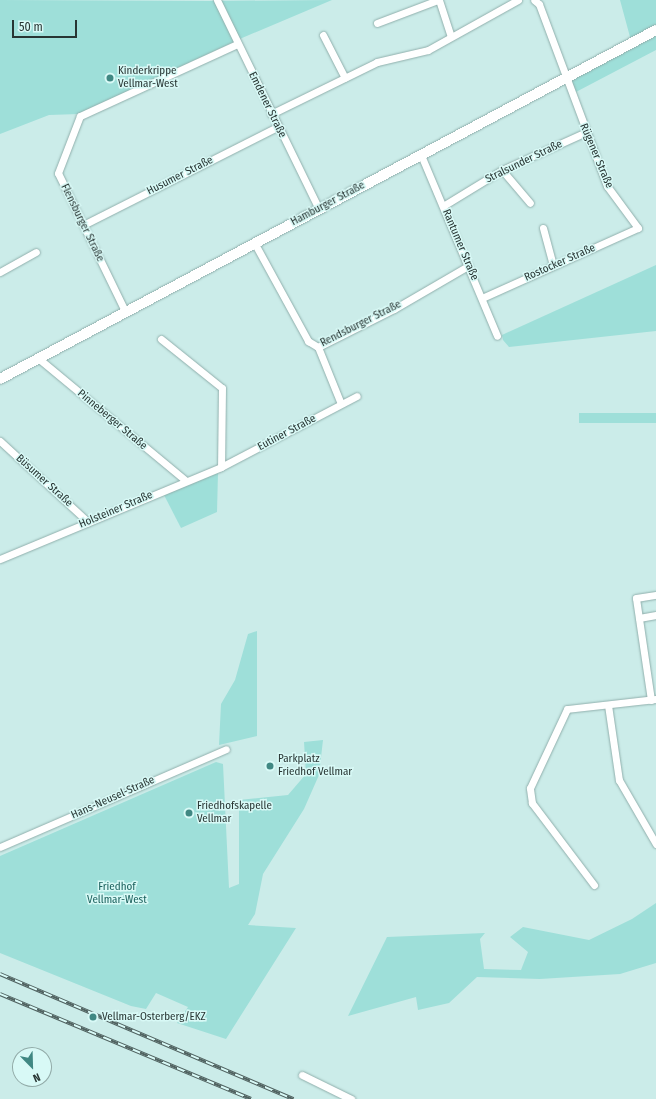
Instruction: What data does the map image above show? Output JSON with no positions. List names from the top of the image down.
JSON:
{
  "streets": {
    "street": [
      "Emdener Straße",
      "Rügener Straße",
      "Stralsunder Straße",
      "Husumer Straße",
      "Hamburger Straße",
      "Flensburger Straße",
      "Rantumer Straße",
      "Rostocker Straße",
      "Rendsburger Straße",
      "Pinneberger Straße",
      "Eutiner Straße",
      "Büsumer Straße",
      "Holsteiner Straße",
      "Hans-Neusel-Straße"
    ]
  },
  "crossings": [
    ["Emdener Straße", "Husumer Straße"],
    ["Emdener Straße", "Hamburger Straße"],
    ["Emdener Straße", "Flensburger Straße"],
    ["Rügener Straße", "Stralsunder Straße"],
    ["Rügener Straße", "Hamburger Straße"],
    ["Rügener Straße", "Rostocker Straße"],
    ["Stralsunder Straße", "Rantumer Straße"],
    ["Husumer Straße", "Flensburger Straße"],
    ["Hamburger Straße", "Flensburger Straße"],
    ["Hamburger Straße", "Rantumer Straße"],
    ["Hamburger Straße", "Rendsburger Straße"],
    ["Hamburger Straße", "Pinneberger Straße"],
    ["Rantumer Straße", "Rostocker Straße"],
    ["Rantumer Straße", "Rendsburger Straße"],
    ["Pinneberger Straße", "Holsteiner Straße"],
    ["Eutiner Straße", "Holsteiner Straße"],
    ["Büsumer Straße", "Holsteiner Straße"]
  ],
  "parks": ["Friedhof Vellmar-West"],
  "places": [
    "Kinderkrippe Vellmar-West",
    "Parkplatz Friedhof Vellmar",
    "Friedhofskapelle Vellmar",
    "Vellmar-Osterberg/EKZ"
  ],
  "scale_bar": "50 m",
  "north": "bottom right"
}
